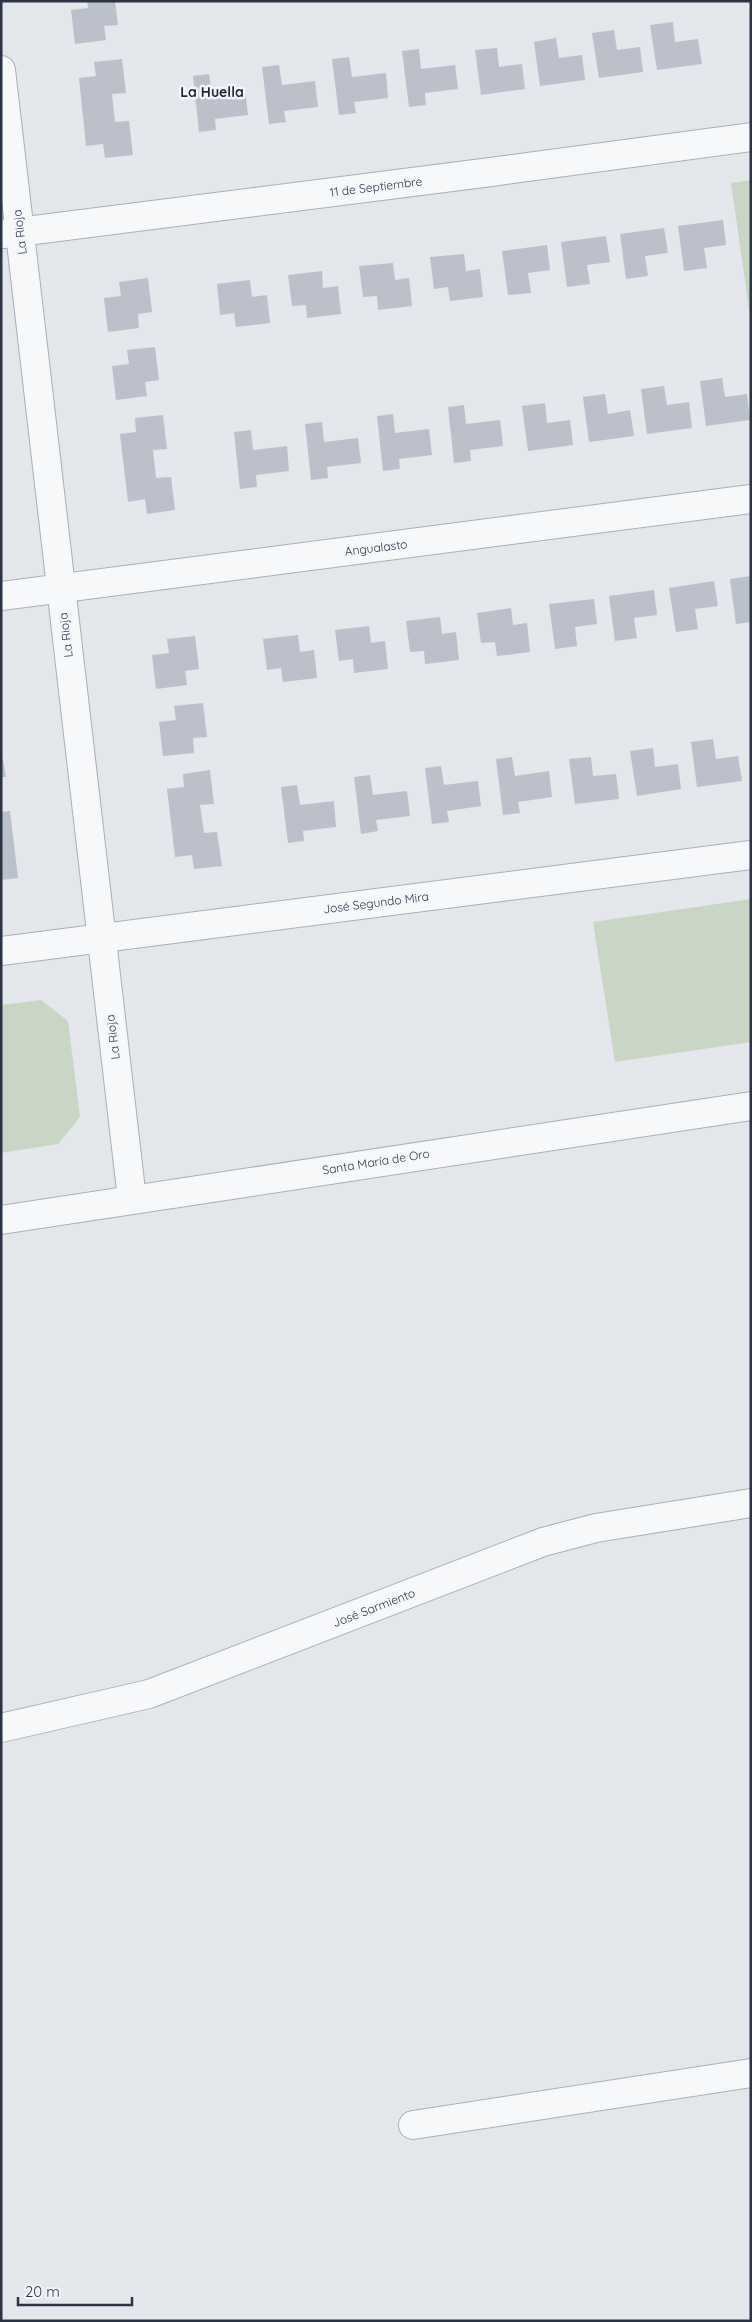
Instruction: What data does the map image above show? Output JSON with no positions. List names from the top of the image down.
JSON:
{
  "streets": {
    "street": [
      "11 de Septiembre",
      "La Rioja",
      "Angualasto",
      "José Segundo Mira",
      "Santa María de Oro",
      "José Sarmiento"
    ]
  },
  "crossings": [
    ["11 de Septiembre", "La Rioja"],
    ["La Rioja", "Angualasto"],
    ["La Rioja", "José Segundo Mira"],
    ["La Rioja", "Santa María de Oro"]
  ],
  "districts": ["La Huella"],
  "scale_bar": "20 m"
}
